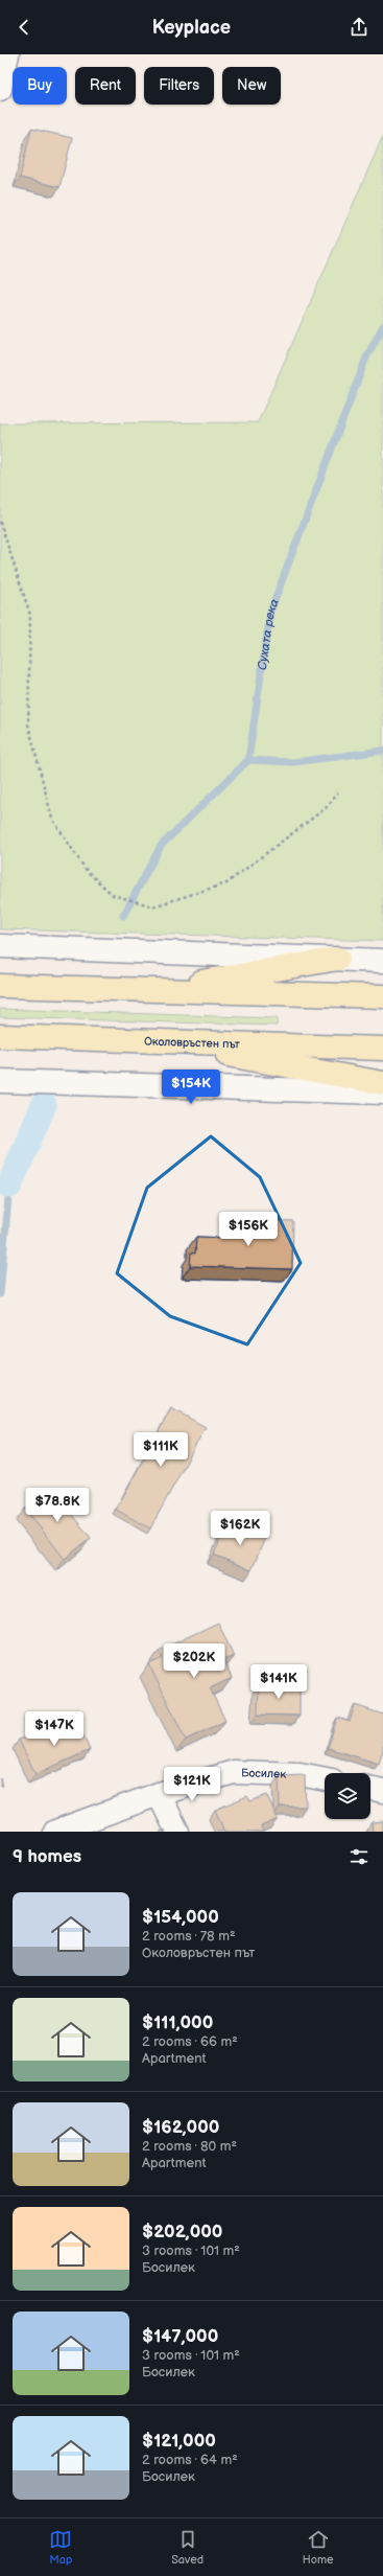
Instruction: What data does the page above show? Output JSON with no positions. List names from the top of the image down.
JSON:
{
  "streets": {
    "highway": ["Околовръстен път"],
    "street": ["Босилек"]
  },
  "water": ["Сухата река"],
  "page": {
    "header": "Keyplace",
    "chip": [
      "Buy",
      "Rent",
      "Filters",
      "New"
    ],
    "price": [
      "$154K",
      "$156K",
      "$111K",
      "$78.8K",
      "$162K",
      "$202K",
      "$141K",
      "$147K",
      "$121K"
    ],
    "heading": "9 homes",
    "list": [
      {
        "name": "$154,000",
        "note": "2 rooms · 78 m² · Околовръстен път"
      },
      {
        "name": "$111,000",
        "note": "2 rooms · 66 m² · Apartment"
      },
      {
        "name": "$162,000",
        "note": "2 rooms · 80 m² · Apartment"
      },
      {
        "name": "$202,000",
        "note": "3 rooms · 101 m² · Босилек"
      },
      {
        "name": "$147,000",
        "note": "3 rooms · 101 m² · Босилек"
      },
      {
        "name": "$121,000",
        "note": "2 rooms · 64 m² · Босилек"
      }
    ],
    "tabs": ["Map", "Saved", "Home"]
  }
}
